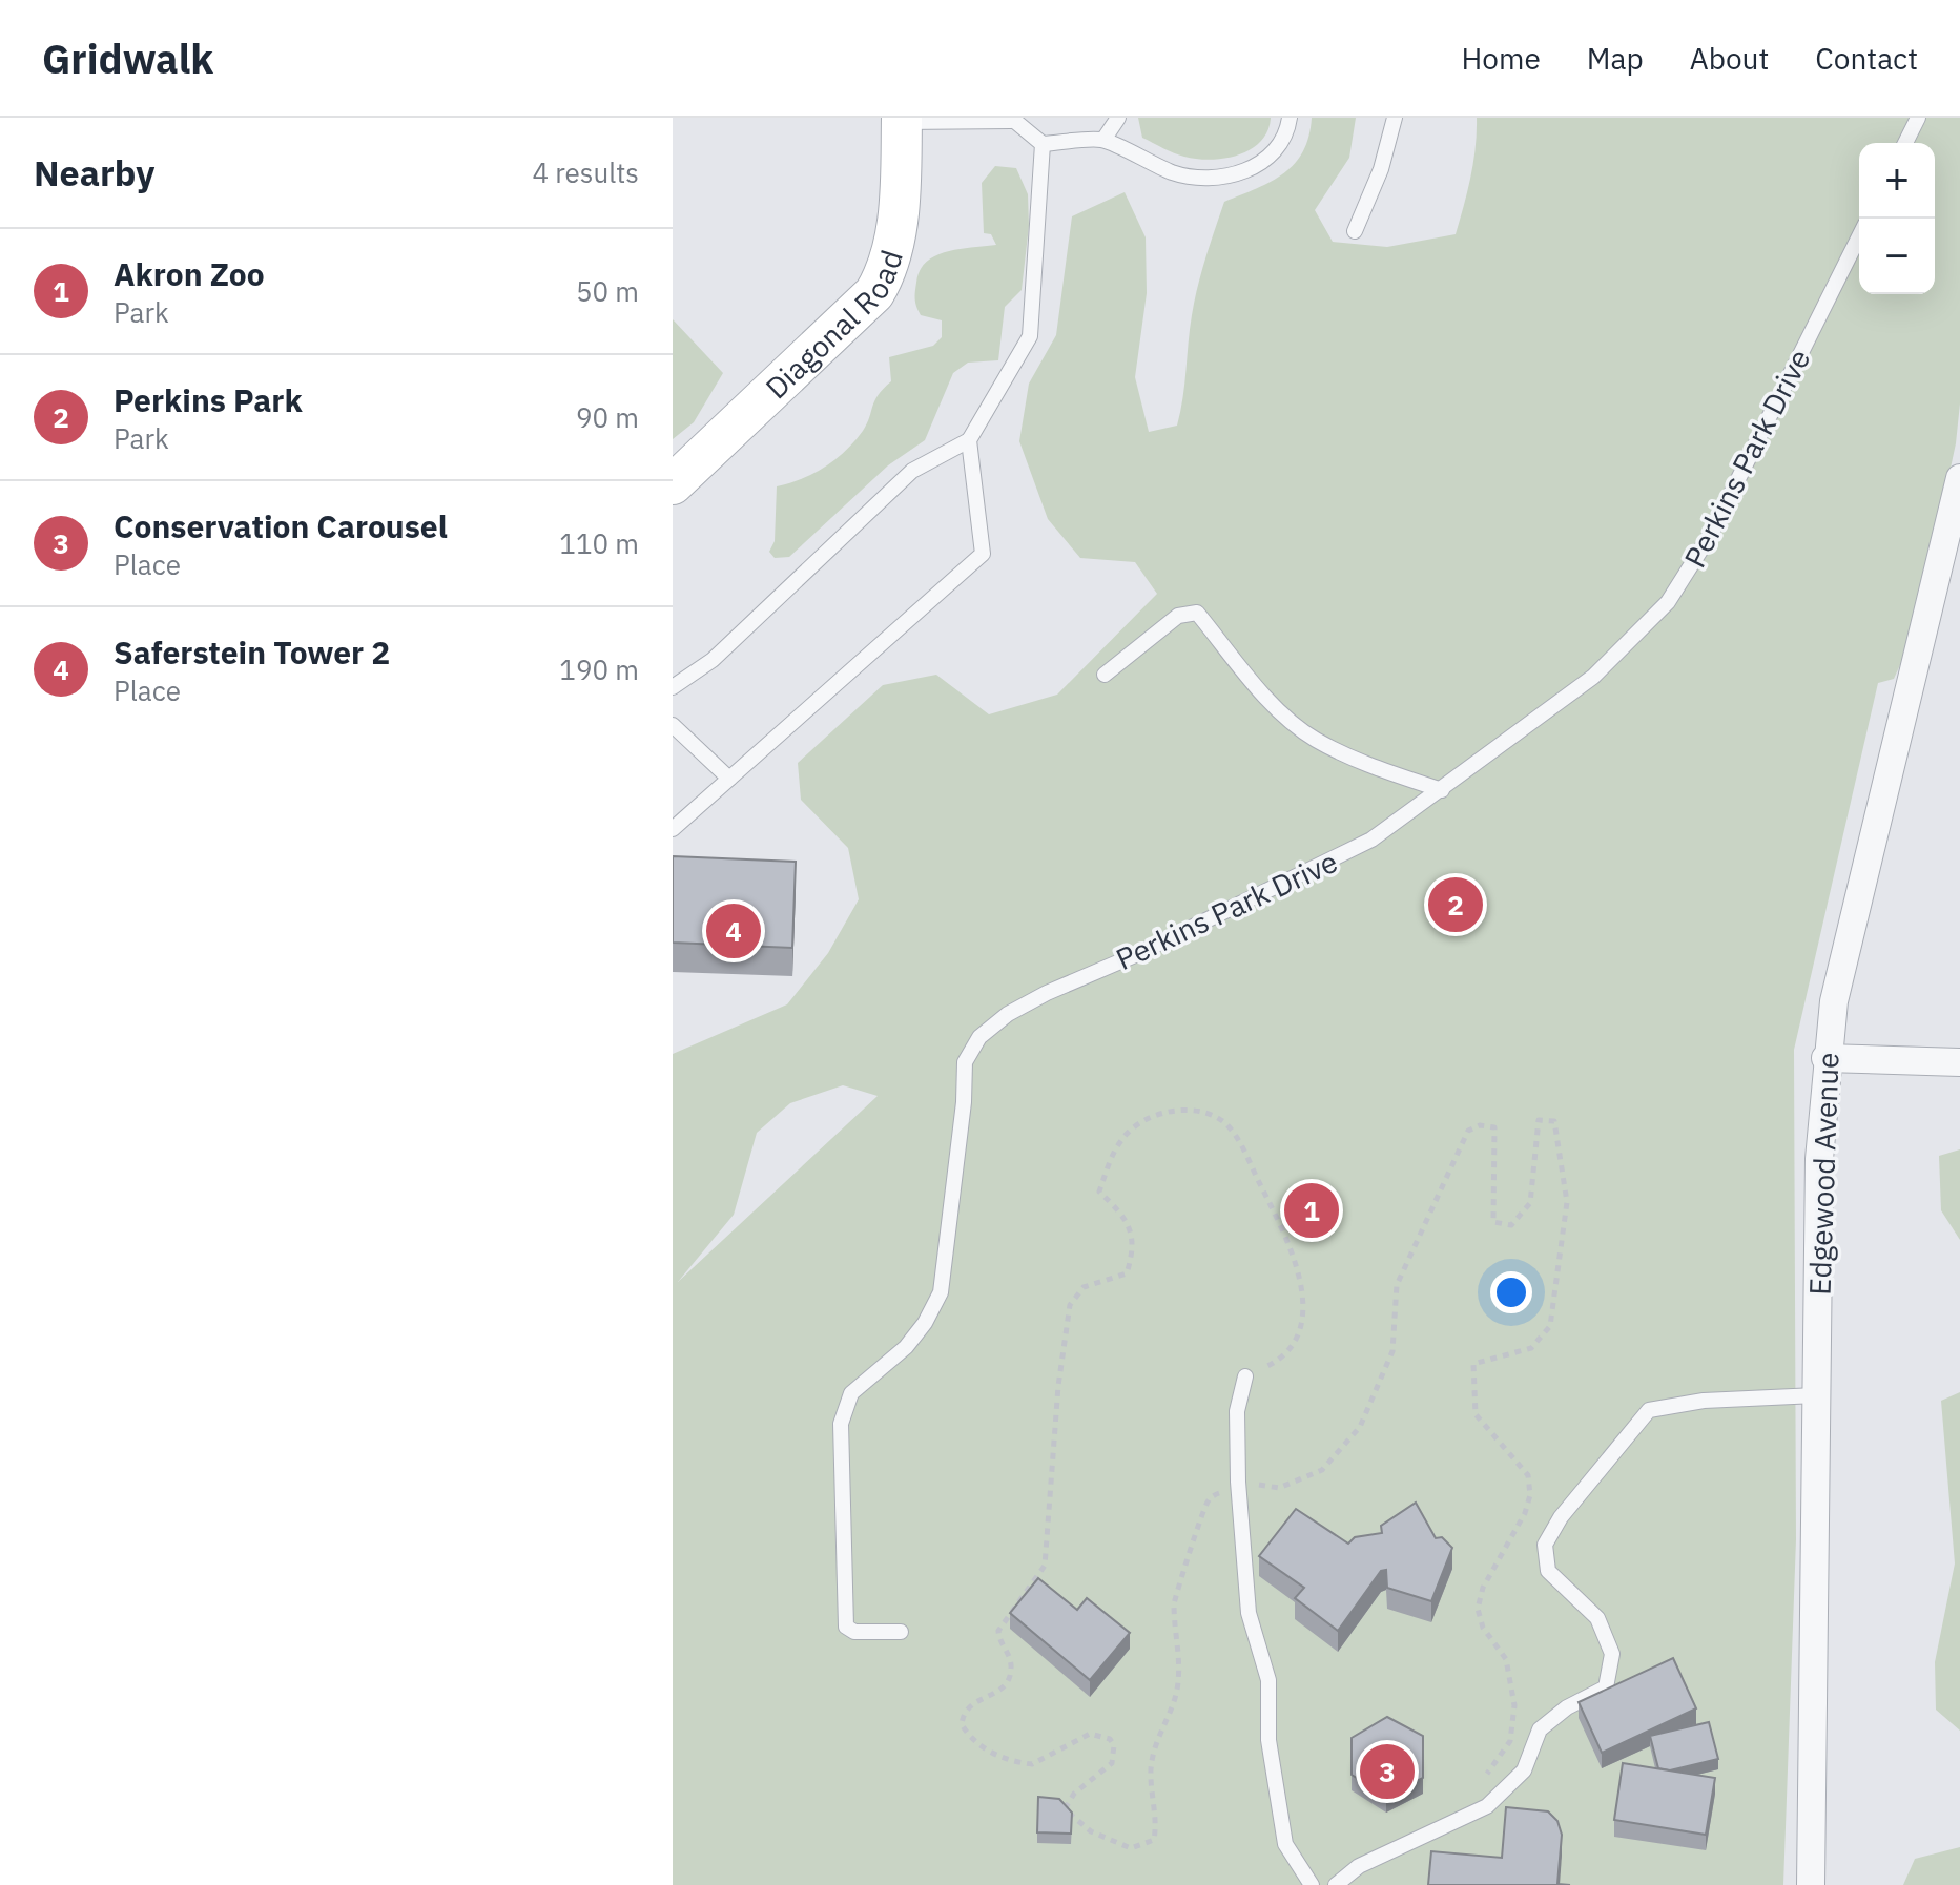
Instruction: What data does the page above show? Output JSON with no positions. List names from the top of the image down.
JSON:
{
  "streets": {
    "street": ["Diagonal Road", "Edgewood Avenue"],
    "lane": ["Perkins Park Drive"]
  },
  "page": {
    "header": "Gridwalk",
    "nav": [
      "Home",
      "Map",
      "About",
      "Contact"
    ],
    "heading": ["Nearby", "4 results"],
    "map_buttons": ["+", "−"],
    "list": [
      {
        "mark": "1",
        "name": "Akron Zoo",
        "note": "Park",
        "value": "50 m"
      },
      {
        "mark": "2",
        "name": "Perkins Park",
        "note": "Park",
        "value": "90 m"
      },
      {
        "mark": "3",
        "name": "Conservation Carousel",
        "note": "Place",
        "value": "110 m"
      },
      {
        "mark": "4",
        "name": "Saferstein Tower 2",
        "note": "Place",
        "value": "190 m"
      }
    ],
    "pins": [
      "2",
      "4",
      "1",
      "3"
    ]
  }
}
